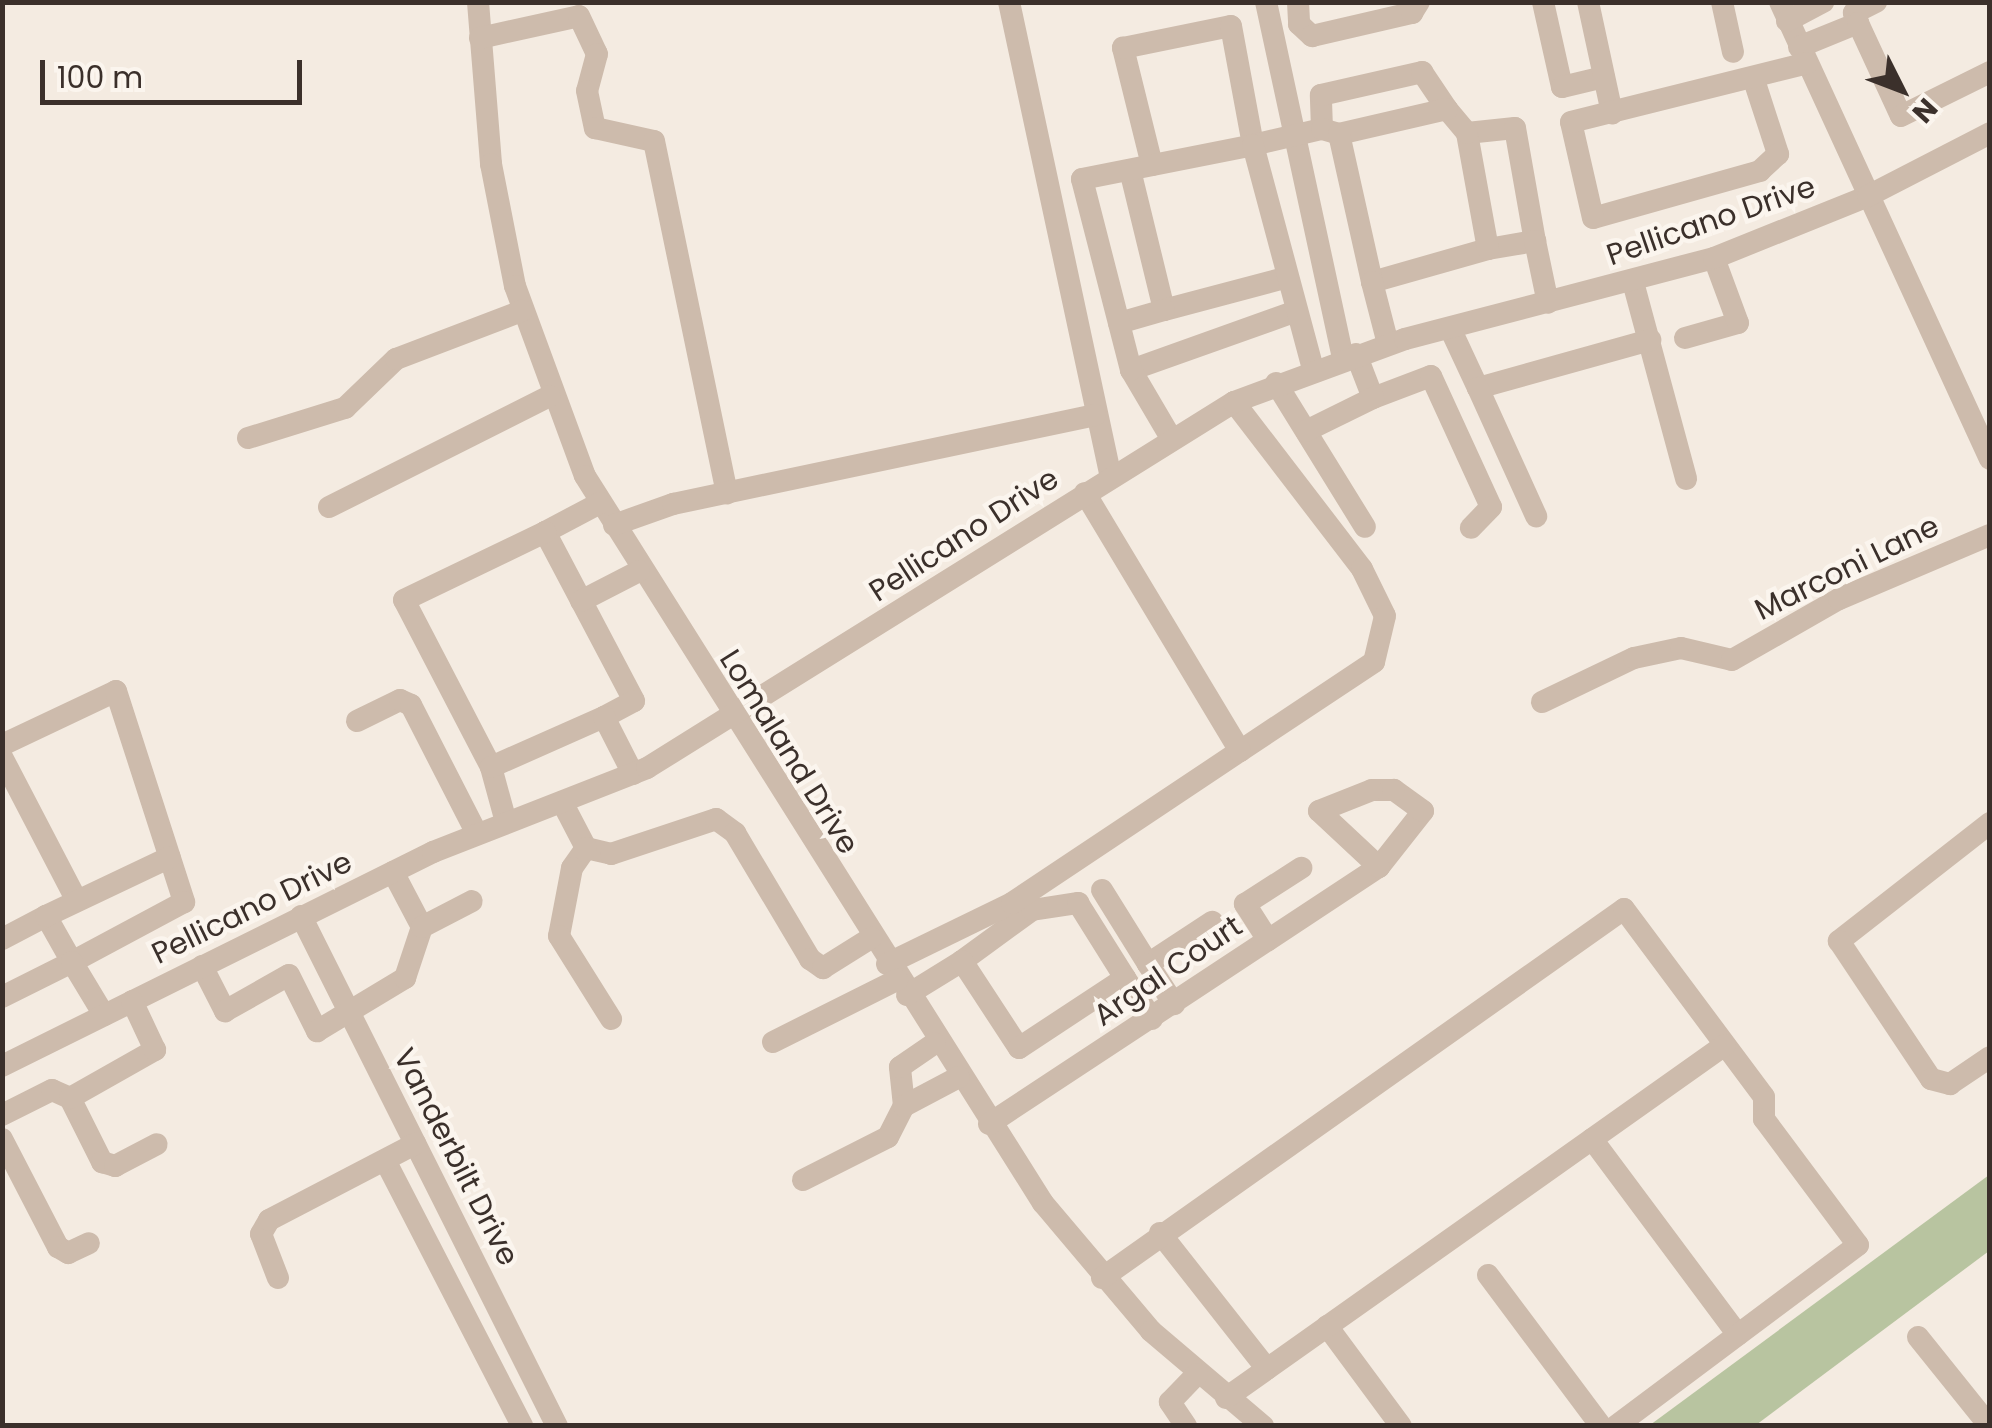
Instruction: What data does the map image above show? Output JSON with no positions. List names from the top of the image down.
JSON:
{
  "streets": {
    "street": [
      "Pellicano Drive",
      "Marconi Lane",
      "Lomaland Drive",
      "Argal Court",
      "Vanderbilt Drive"
    ]
  },
  "crossings": [
    ["Pellicano Drive", "Lomaland Drive"],
    ["Pellicano Drive", "Vanderbilt Drive"],
    ["Lomaland Drive", "Argal Court"]
  ],
  "scale_bar": "100 m",
  "north": "bottom right"
}
